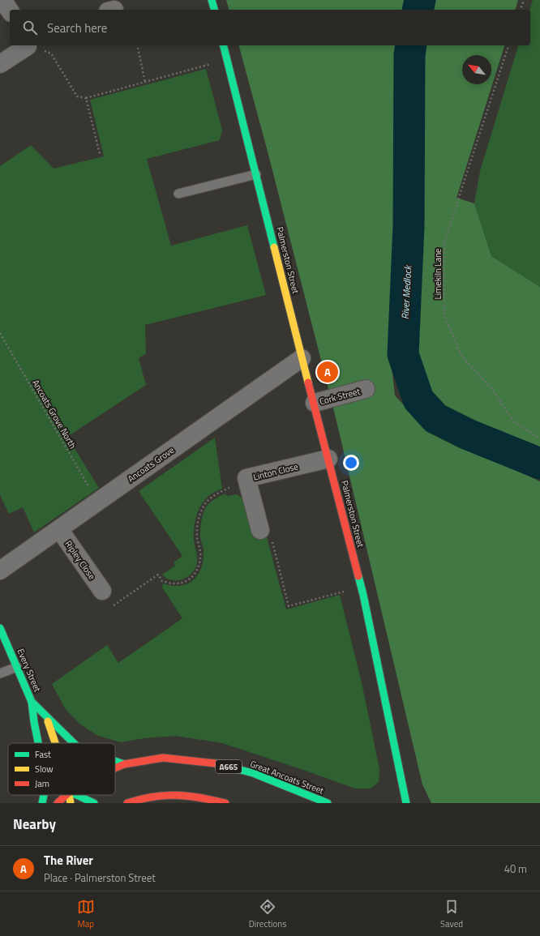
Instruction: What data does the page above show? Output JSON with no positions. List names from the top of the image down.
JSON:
{
  "streets": {
    "main road": [
      "Palmerston Street",
      "Every Street",
      "A665",
      "Great Ancoats Street"
    ],
    "street": [
      "Cork Street",
      "Ancoats Grove",
      "Linton Close",
      "Ripley Close"
    ],
    "path": ["Limekiln Lane", "Ancoats Grove North"]
  },
  "crossings": [
    ["Palmerston Street", "Cork Street"],
    ["Palmerston Street", "Ancoats Grove"],
    ["Palmerston Street", "Linton Close"],
    ["Ancoats Grove North", "Ancoats Grove"],
    ["Ancoats Grove", "Ripley Close"],
    ["Every Street", "Great Ancoats Street"]
  ],
  "water": ["River Medlock"],
  "legend": ["Fast", "Slow", "Jam"],
  "north": "top left",
  "page": {
    "search": "Search here",
    "pins": "A",
    "heading": "Nearby",
    "list": [
      {
        "mark": "A",
        "name": "The River",
        "note": "Place · Palmerston Street",
        "value": "40 m"
      }
    ],
    "nav": ["Map", "Directions", "Saved"]
  }
}
